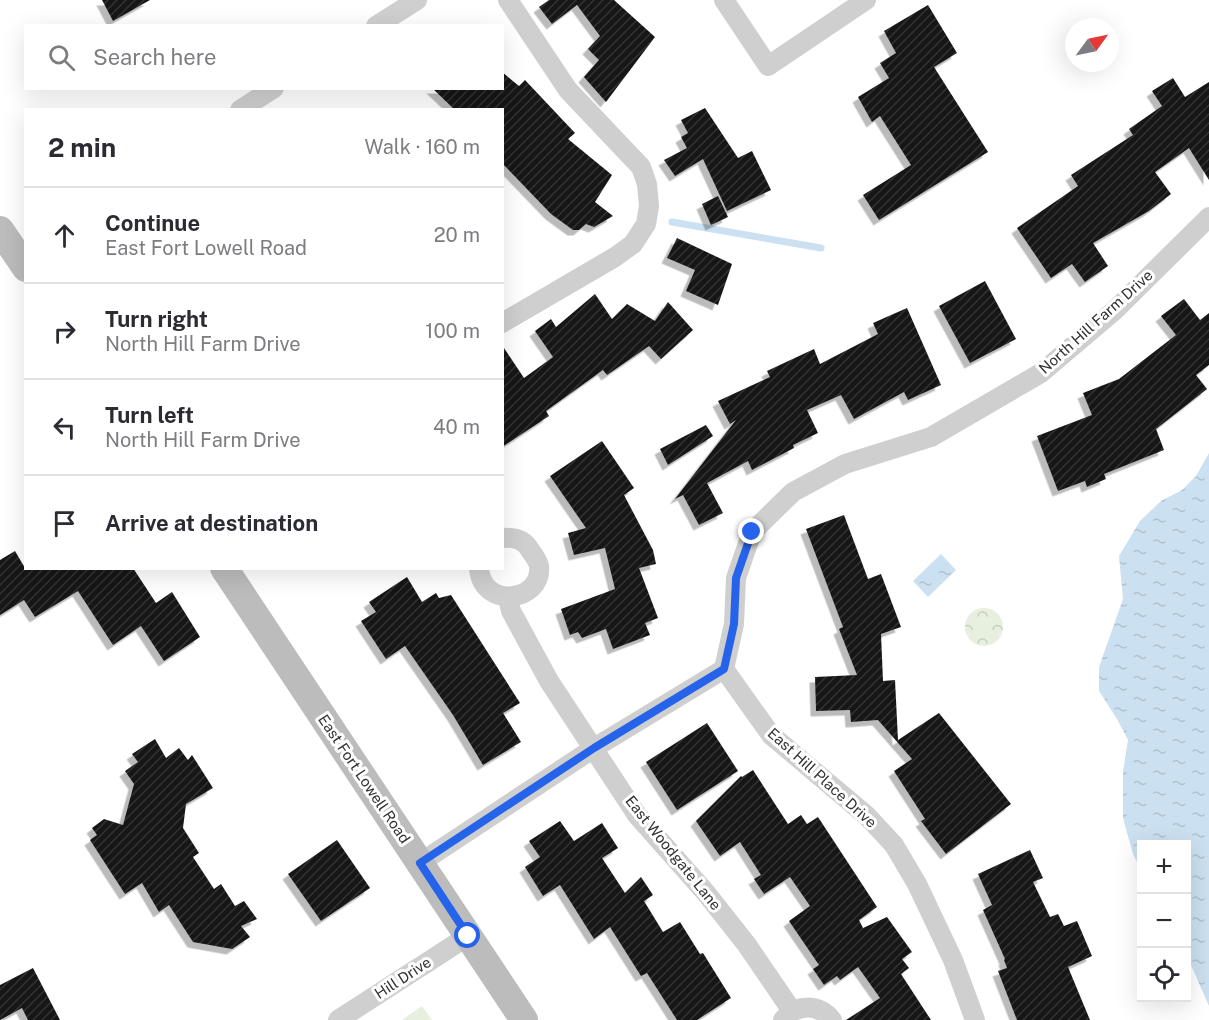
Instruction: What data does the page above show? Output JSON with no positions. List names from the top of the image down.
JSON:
{
  "streets": {
    "street": [
      "North Hill Farm Drive",
      "East Hill Place Drive",
      "East Fort Lowell Road",
      "East Woodgate Lane",
      "Hill Drive"
    ]
  },
  "crossings": [
    ["North Hill Farm Drive", "East Hill Place Drive"],
    ["East Fort Lowell Road", "Hill Drive"]
  ],
  "north": "top right",
  "page": {
    "search": "Search here",
    "heading": ["2 min", "Walk · 160 m"],
    "list": [
      ["Continue", "East Fort Lowell Road", "20 m"],
      ["Turn right", "North Hill Farm Drive", "100 m"],
      ["Turn left", "North Hill Farm Drive", "40 m"],
      "Arrive at destination"
    ],
    "map_buttons": ["+", "−"]
  }
}
